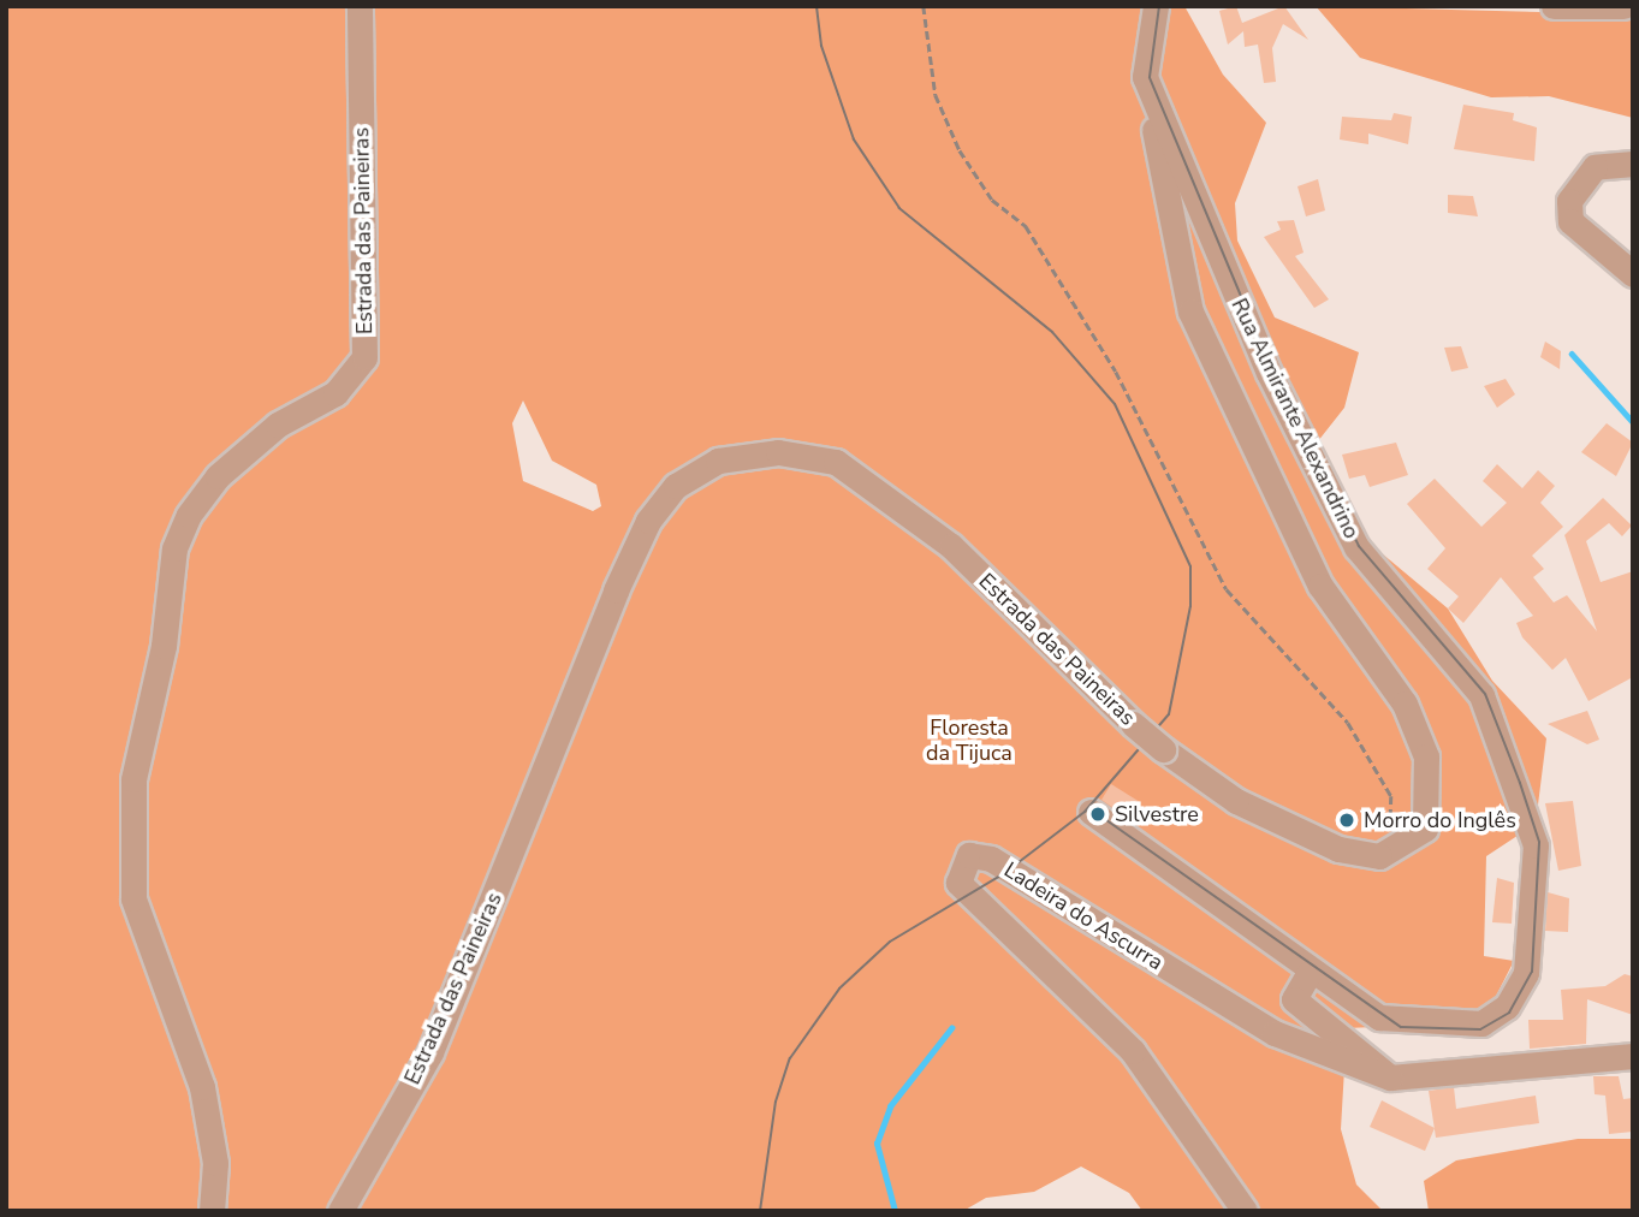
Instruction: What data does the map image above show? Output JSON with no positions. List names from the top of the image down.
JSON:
{
  "streets": {
    "street": ["Estrada das Paineiras", "Rua Almirante Alexandrino", "Ladeira do Ascurra"]
  },
  "parks": ["Floresta da Tijuca"],
  "places": ["Silvestre", "Morro do Inglês"]
}
